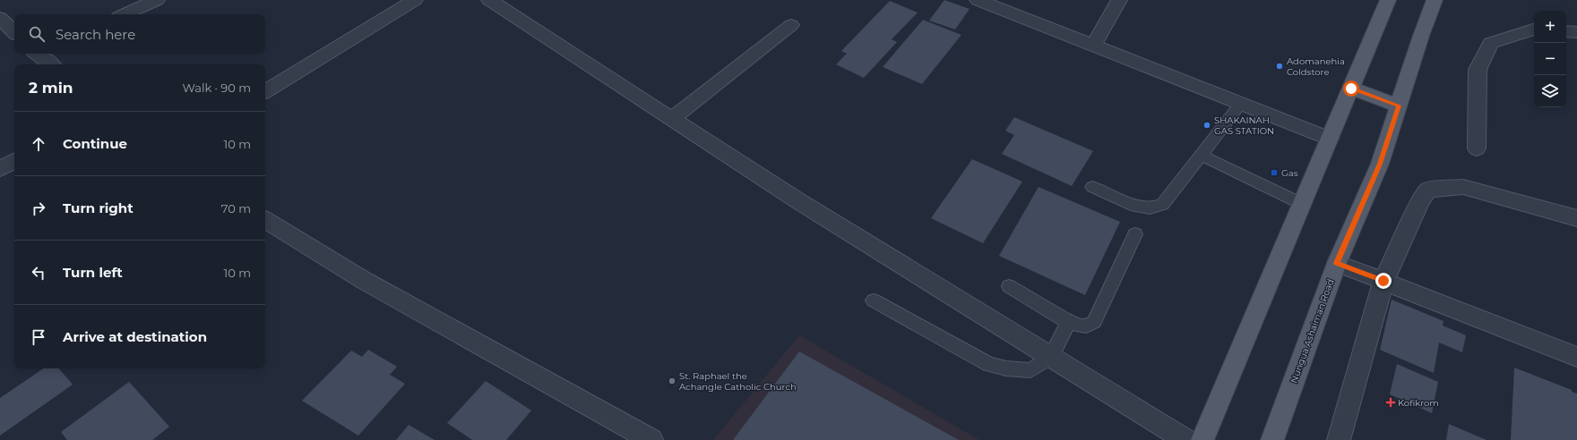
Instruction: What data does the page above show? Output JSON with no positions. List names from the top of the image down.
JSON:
{
  "streets": {
    "main road": ["Nungua Ashaiman Road"]
  },
  "places": {
    "other": ["Adomanehia Coldstore", "SHAKAINAH GAS STATION", "St. Raphael the Achangle Catholic Church"],
    "transit": ["Gas"],
    "health": ["Kofikrom"]
  },
  "page": {
    "map_buttons": ["+", "−"],
    "search": "Search here",
    "heading": ["2 min", "Walk · 90 m"],
    "list": [
      ["Continue", "10 m"],
      ["Turn right", "70 m"],
      ["Turn left", "10 m"],
      "Arrive at destination"
    ]
  }
}
